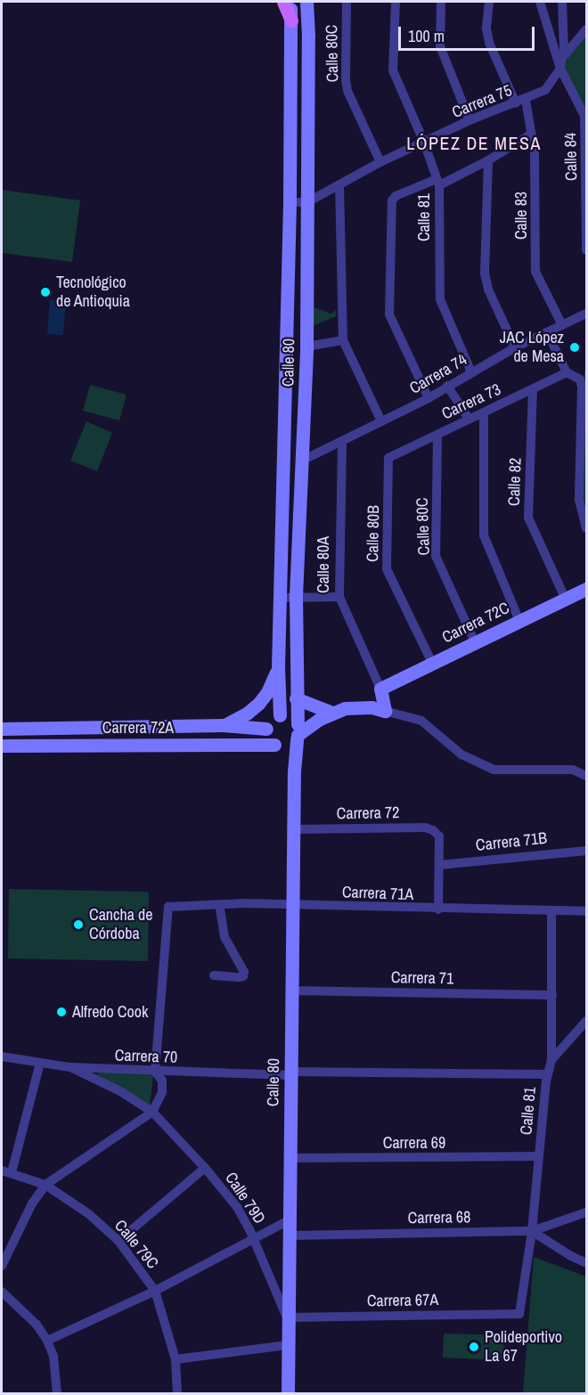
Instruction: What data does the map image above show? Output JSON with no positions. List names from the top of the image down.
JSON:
{
  "streets": {
    "main road": [
      "Calle 80",
      "Calle 80A",
      "Carrera 72C",
      "Carrera 72A"
    ],
    "street": [
      "Calle 80C",
      "Carrera 75",
      "Calle 84",
      "Calle 83",
      "Calle 81",
      "Carrera 74",
      "Carrera 73",
      "Calle 82",
      "Calle 80B",
      "Carrera 72",
      "Carrera 71B",
      "Carrera 71A",
      "Carrera 71",
      "Carrera 70",
      "Carrera 69",
      "Calle 79D",
      "Carrera 68",
      "Calle 79C",
      "Carrera 67A"
    ]
  },
  "crossings": [
    ["Calle 80C", "Carrera 75"],
    ["Calle 80C", "Carrera 73"],
    ["Calle 80C", "Carrera 72C"],
    ["Carrera 75", "Calle 84"],
    ["Carrera 75", "Calle 83"],
    ["Carrera 75", "Calle 81"],
    ["Carrera 75", "Calle 80"],
    ["Calle 83", "Carrera 74"],
    ["Calle 81", "Carrera 74"],
    ["Calle 81", "Carrera 71A"],
    ["Calle 81", "Carrera 71"],
    ["Calle 81", "Carrera 70"],
    ["Calle 81", "Carrera 69"],
    ["Calle 81", "Carrera 68"],
    ["Calle 81", "Carrera 67A"],
    ["Calle 80", "Carrera 74"],
    ["Calle 80", "Carrera 72A"],
    ["Calle 80", "Carrera 72"],
    ["Calle 80", "Carrera 71A"],
    ["Calle 80", "Carrera 71"],
    ["Calle 80", "Carrera 70"],
    ["Calle 80", "Carrera 69"],
    ["Calle 80", "Calle 79D"],
    ["Calle 80", "Carrera 68"],
    ["Calle 80", "Carrera 67A"],
    ["Carrera 74", "Calle 80A"],
    ["Carrera 73", "Calle 82"],
    ["Carrera 73", "Calle 80B"],
    ["Calle 82", "Carrera 72C"],
    ["Calle 80B", "Carrera 72C"],
    ["Calle 80A", "Carrera 72C"],
    ["Carrera 72", "Carrera 71B"],
    ["Carrera 71A", "Carrera 70"],
    ["Carrera 70", "Calle 79D"],
    ["Calle 79D", "Carrera 67A"]
  ],
  "districts": ["LÓPEZ DE MESA"],
  "places": [
    "Tecnológico de Antioquia",
    "JAC López de Mesa",
    "Cancha de Córdoba",
    "Alfredo Cook",
    "Polideportivo La 67"
  ],
  "scale_bar": "100 m"
}
